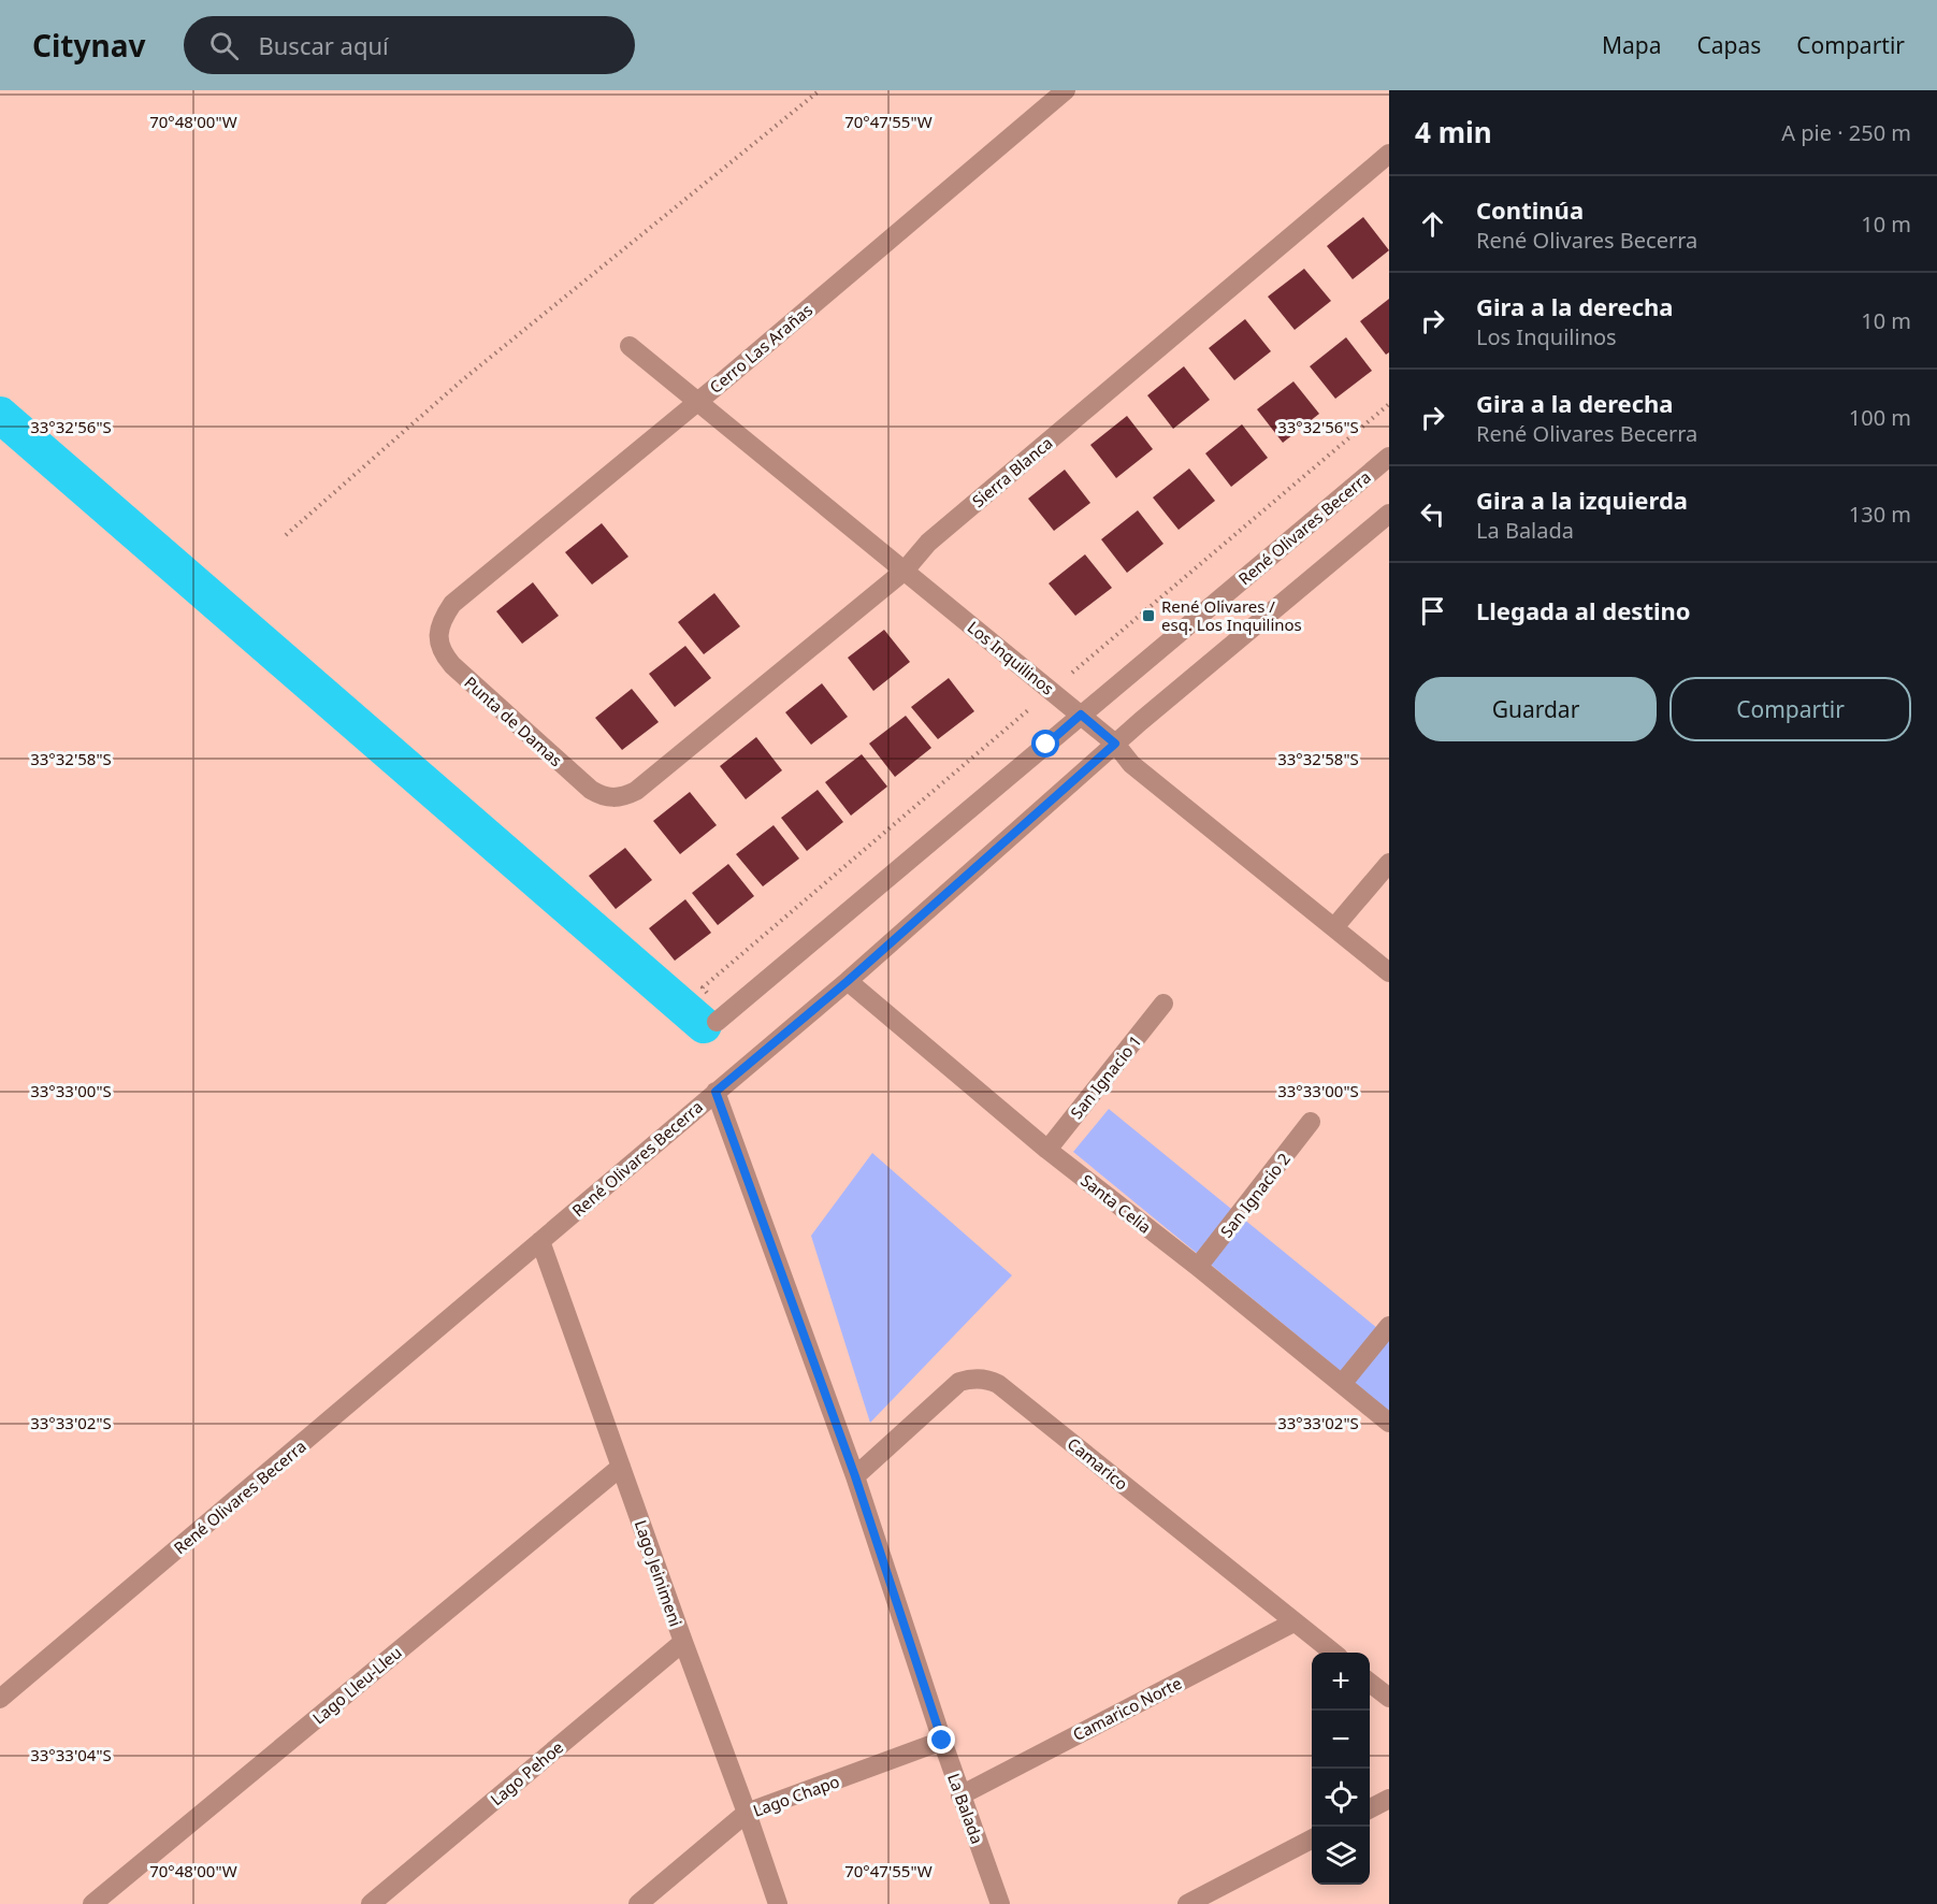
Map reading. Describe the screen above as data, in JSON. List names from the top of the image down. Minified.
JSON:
{"streets":{"street":["Cerro Las Arañas","Sierra Blanca","René Olivares Becerra","Los Inquilinos","Punta de Damas","San Ignacio 1","San Ignacio 2","Santa Celia","Camarico","Lago Jeinimeni","Lago Lleu-Lleu","Camarico Norte","Lago Pehoe","Lago Chapo","La Balada"]},"crossings":[["Cerro Las Arañas","Los Inquilinos"],["Cerro Las Arañas","Punta de Damas"],["Sierra Blanca","Los Inquilinos"],["Sierra Blanca","Punta de Damas"],["René Olivares Becerra","Los Inquilinos"],["René Olivares Becerra","Santa Celia"],["René Olivares Becerra","Lago Jeinimeni"],["René Olivares Becerra","La Balada"],["San Ignacio 1","Santa Celia"],["San Ignacio 2","Santa Celia"],["Camarico","Camarico Norte"],["Camarico","La Balada"],["Lago Jeinimeni","Lago Lleu-Lleu"],["Lago Jeinimeni","Lago Pehoe"],["Lago Jeinimeni","Lago Chapo"],["Camarico Norte","La Balada"],["Lago Chapo","La Balada"]],"places":{"transit":["René Olivares / esq. Los Inquilinos"]},"page":{"header":"Citynav","search":"Buscar aquí","nav":["Mapa","Capas","Compartir"],"heading":["4 min","A pie · 250 m"],"list":[["Continúa","René Olivares Becerra","10 m"],["Gira a la derecha","Los Inquilinos","10 m"],["Gira a la derecha","René Olivares Becerra","100 m"],["Gira a la izquierda","La Balada","130 m"],"Llegada al destino"],"buttons":["Guardar","Compartir"],"map_buttons":["+","−"]},"coordinates":["70°48'00\"W","70°47'55\"W","33°32'56\"S","33°32'58\"S","33°33'00\"S","33°33'02\"S","33°33'04\"S"]}
